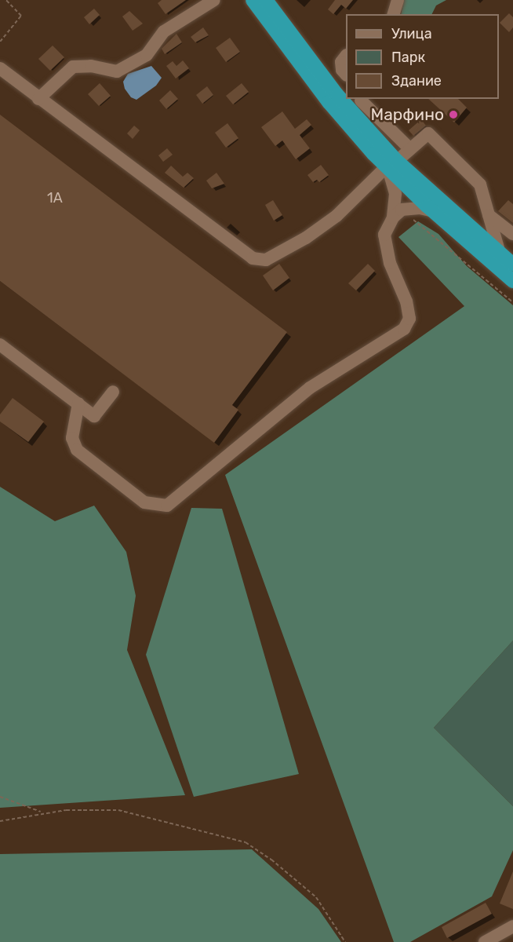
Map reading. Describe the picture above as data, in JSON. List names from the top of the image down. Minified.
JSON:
{"places":["Марфино"],"house_numbers":["1А"],"legend":["Улица","Парк","Здание"]}
